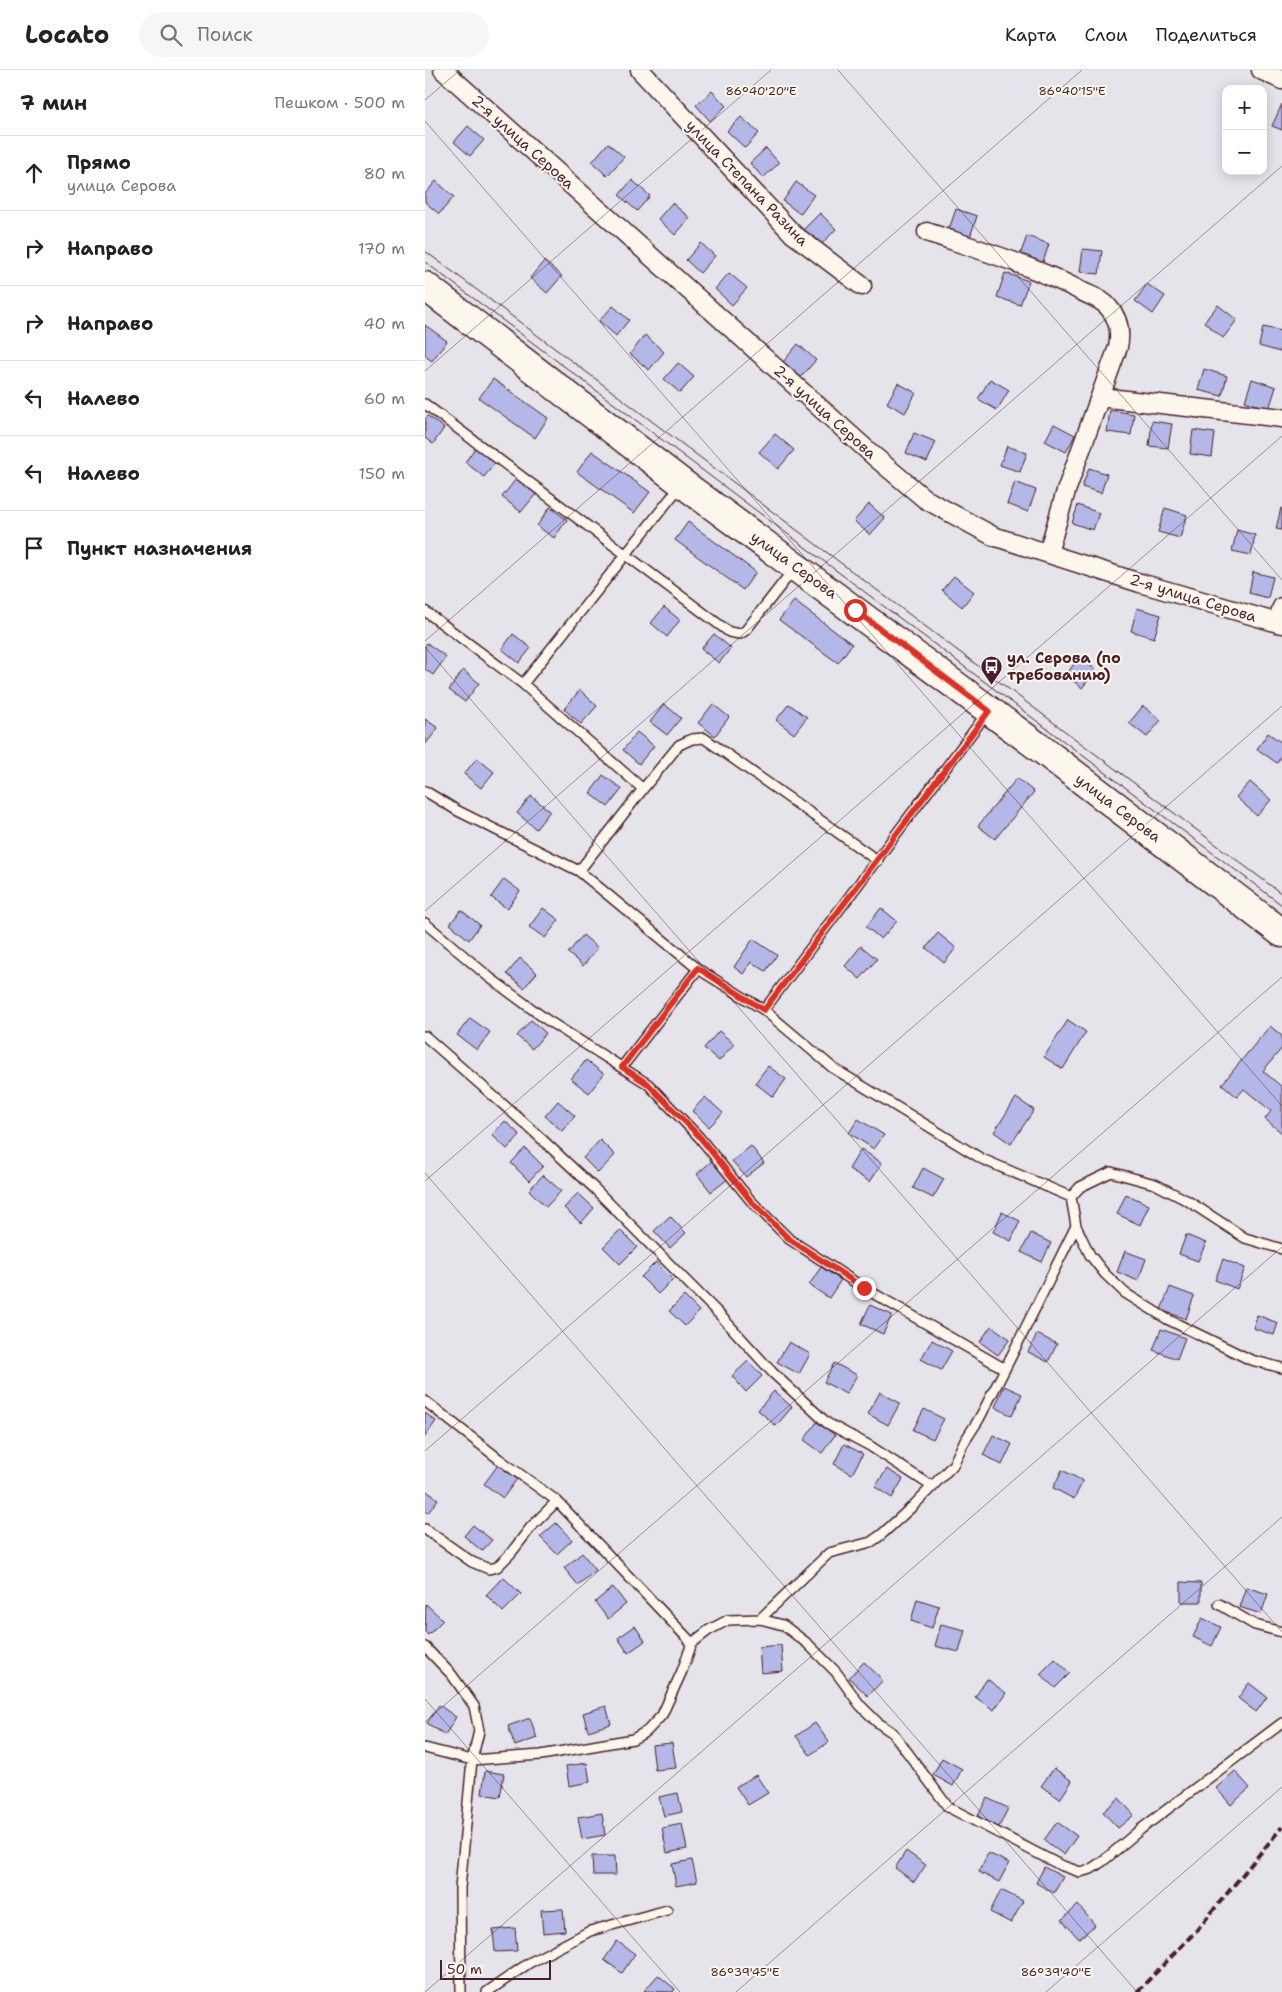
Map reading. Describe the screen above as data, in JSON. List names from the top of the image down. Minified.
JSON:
{"streets":{"main road":["улица Серова"],"street":["2-я улица Серова","улица Степана Разина"]},"places":{"bus stop":["ул. Серова (по требованию)"]},"scale_bar":"50 m","page":{"header":"Locato","search":"Поиск","nav":["Карта","Слои","Поделиться"],"heading":["7 мин","Пешком · 500 m"],"map_buttons":["+","−"],"list":[["Прямо","улица Серова","80 m"],["Направо","170 m"],["Направо","40 m"],["Налево","60 m"],["Налево","150 m"],"Пункт назначения"],"scale":"50 m"},"coordinates":["86°40'20\"E","86°40'15\"E","86°39'45\"E","86°39'40\"E"]}
